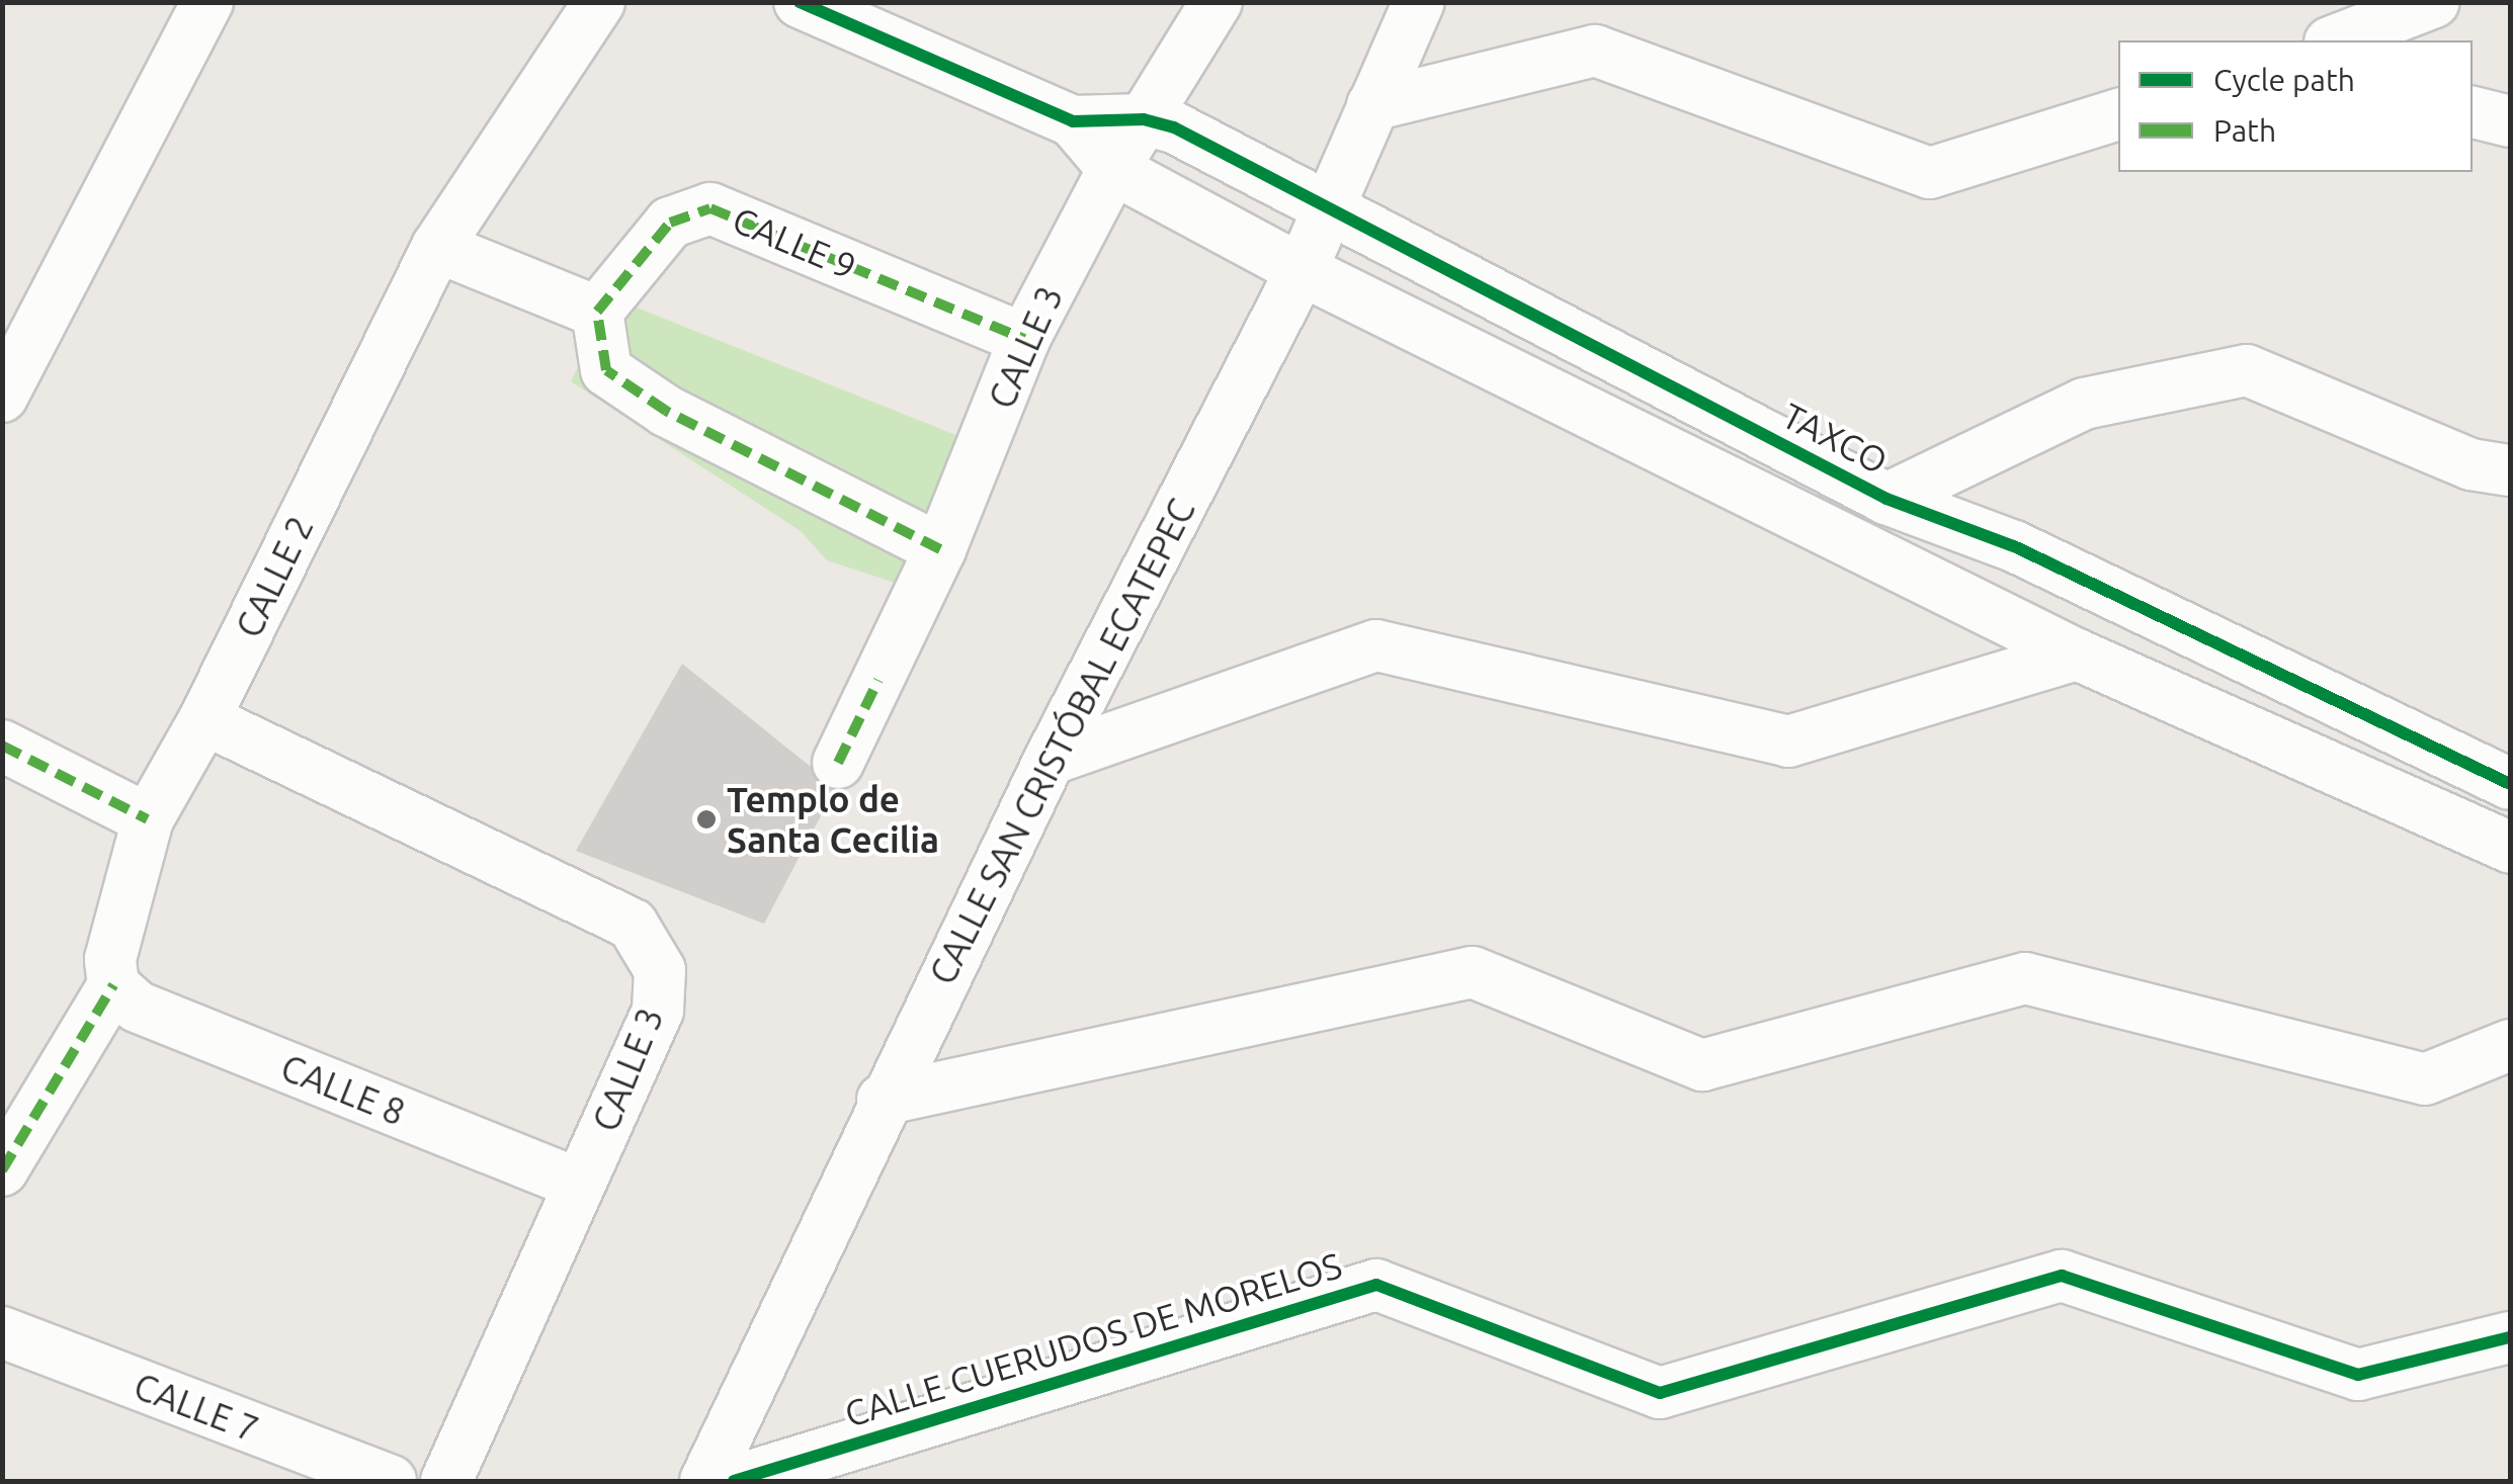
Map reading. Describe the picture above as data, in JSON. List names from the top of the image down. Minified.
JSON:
{"streets":{"street":["CALLE 9","CALLE 3","TAXCO","CALLE 2","CALLE SAN CRISTÓBAL ECATEPEC","CALLE 8","CALLE CUERUDOS DE MORELOS","CALLE 7"]},"crossings":[["CALLE 9","CALLE 3"],["CALLE 3","TAXCO"],["CALLE 3","CALLE 2"],["CALLE 3","CALLE 8"],["TAXCO","CALLE SAN CRISTÓBAL ECATEPEC"],["CALLE 2","CALLE 8"]],"places":["Templo de Santa Cecilia"],"legend":["Cycle path","Path"]}
